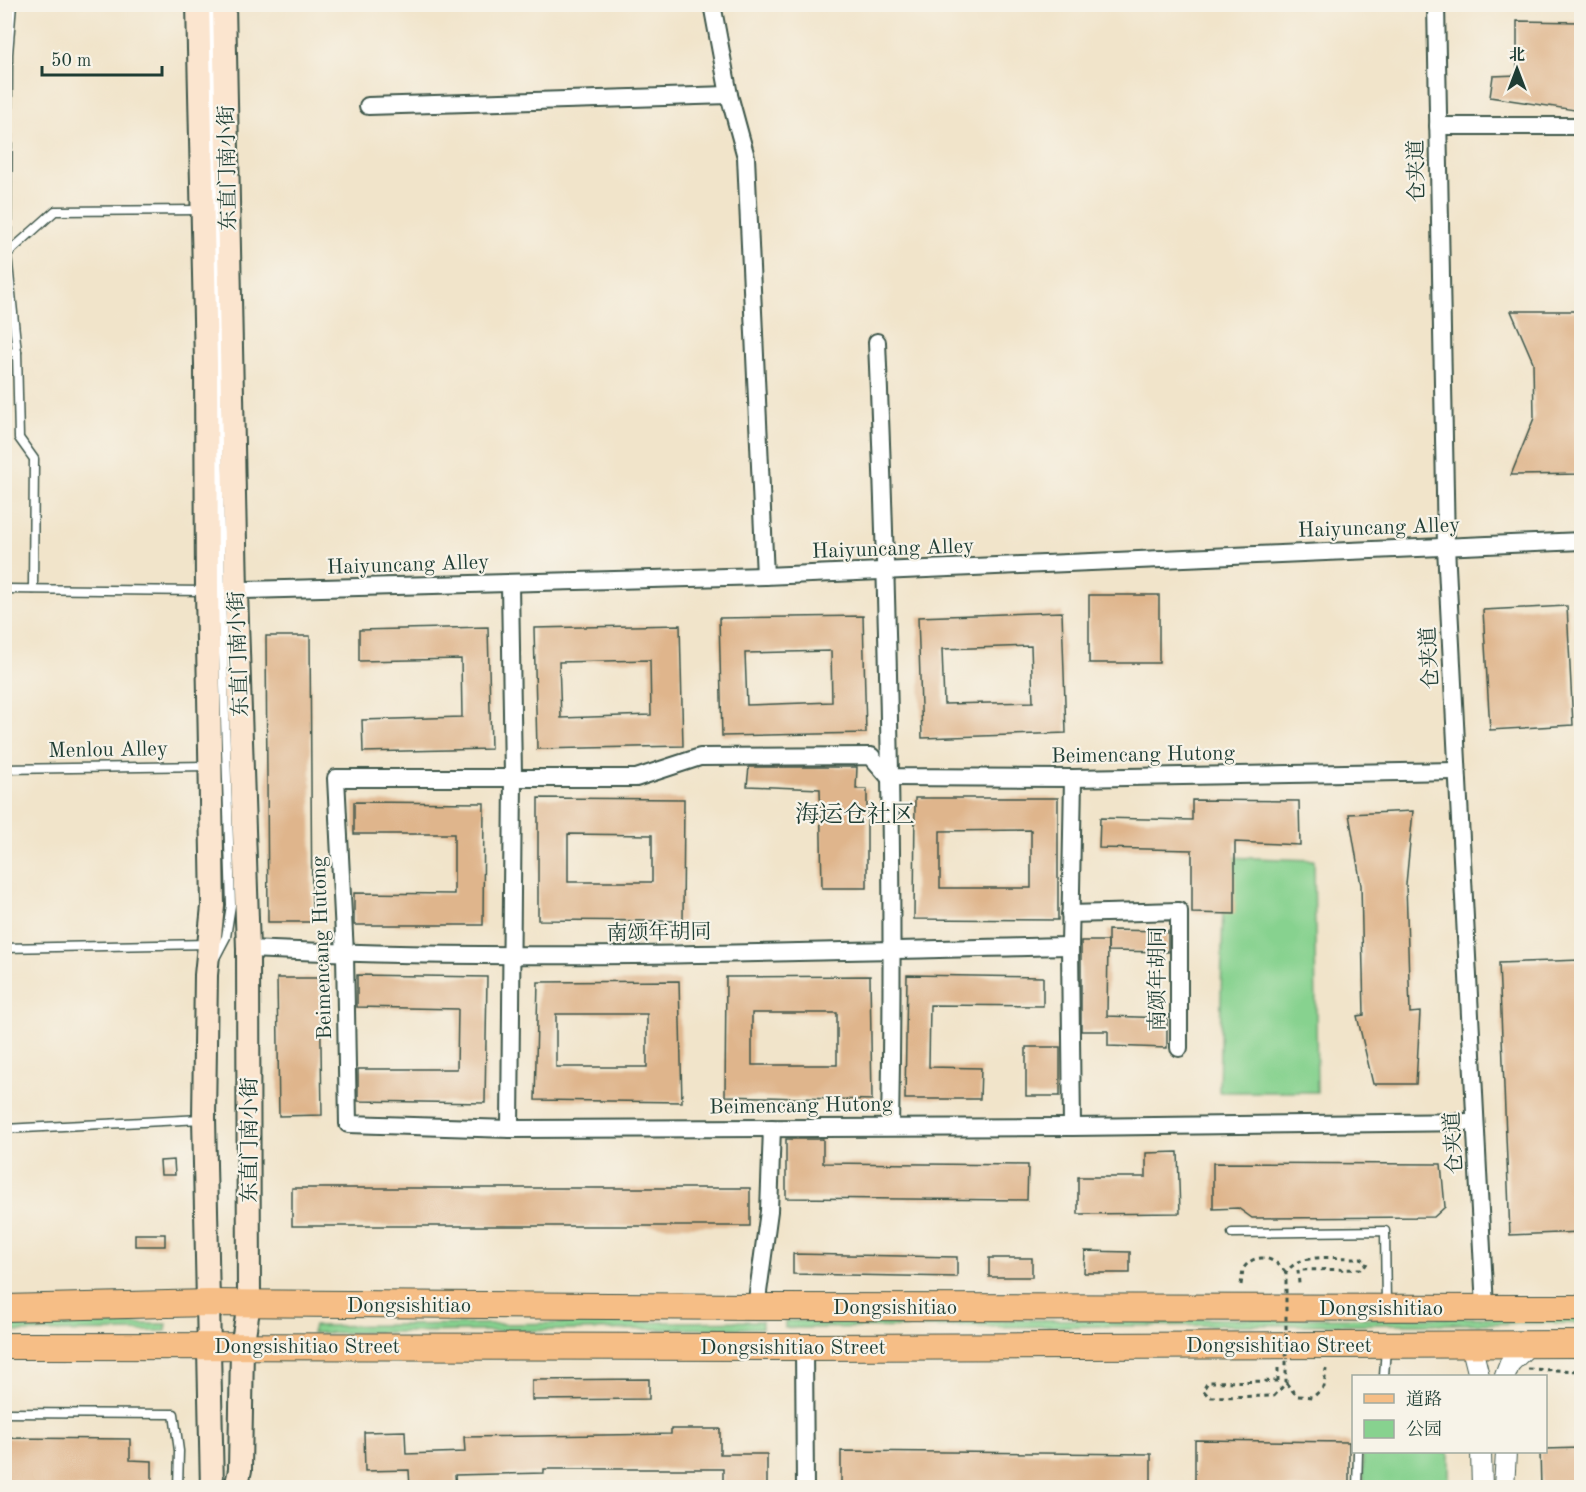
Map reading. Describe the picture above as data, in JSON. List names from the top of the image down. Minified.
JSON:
{"streets":{"main road":["东直门南小街","Dongsishitiao","Dongsishitiao Street"],"street":["仓夹道","Haiyuncang Alley","Beimencang Hutong","南颂年胡同"],"lane":["Menlou Alley"]},"crossings":[["东直门南小街","Haiyuncang Alley"],["东直门南小街","Menlou Alley"],["东直门南小街","南颂年胡同"],["东直门南小街","Dongsishitiao"],["东直门南小街","Dongsishitiao Street"],["仓夹道","Haiyuncang Alley"],["仓夹道","Beimencang Hutong"],["仓夹道","Dongsishitiao"],["Beimencang Hutong","南颂年胡同"],["Dongsishitiao","Dongsishitiao Street"]],"districts":["海运仓社区"],"legend":["道路","公园"],"scale_bar":"50 m","north":"top"}
